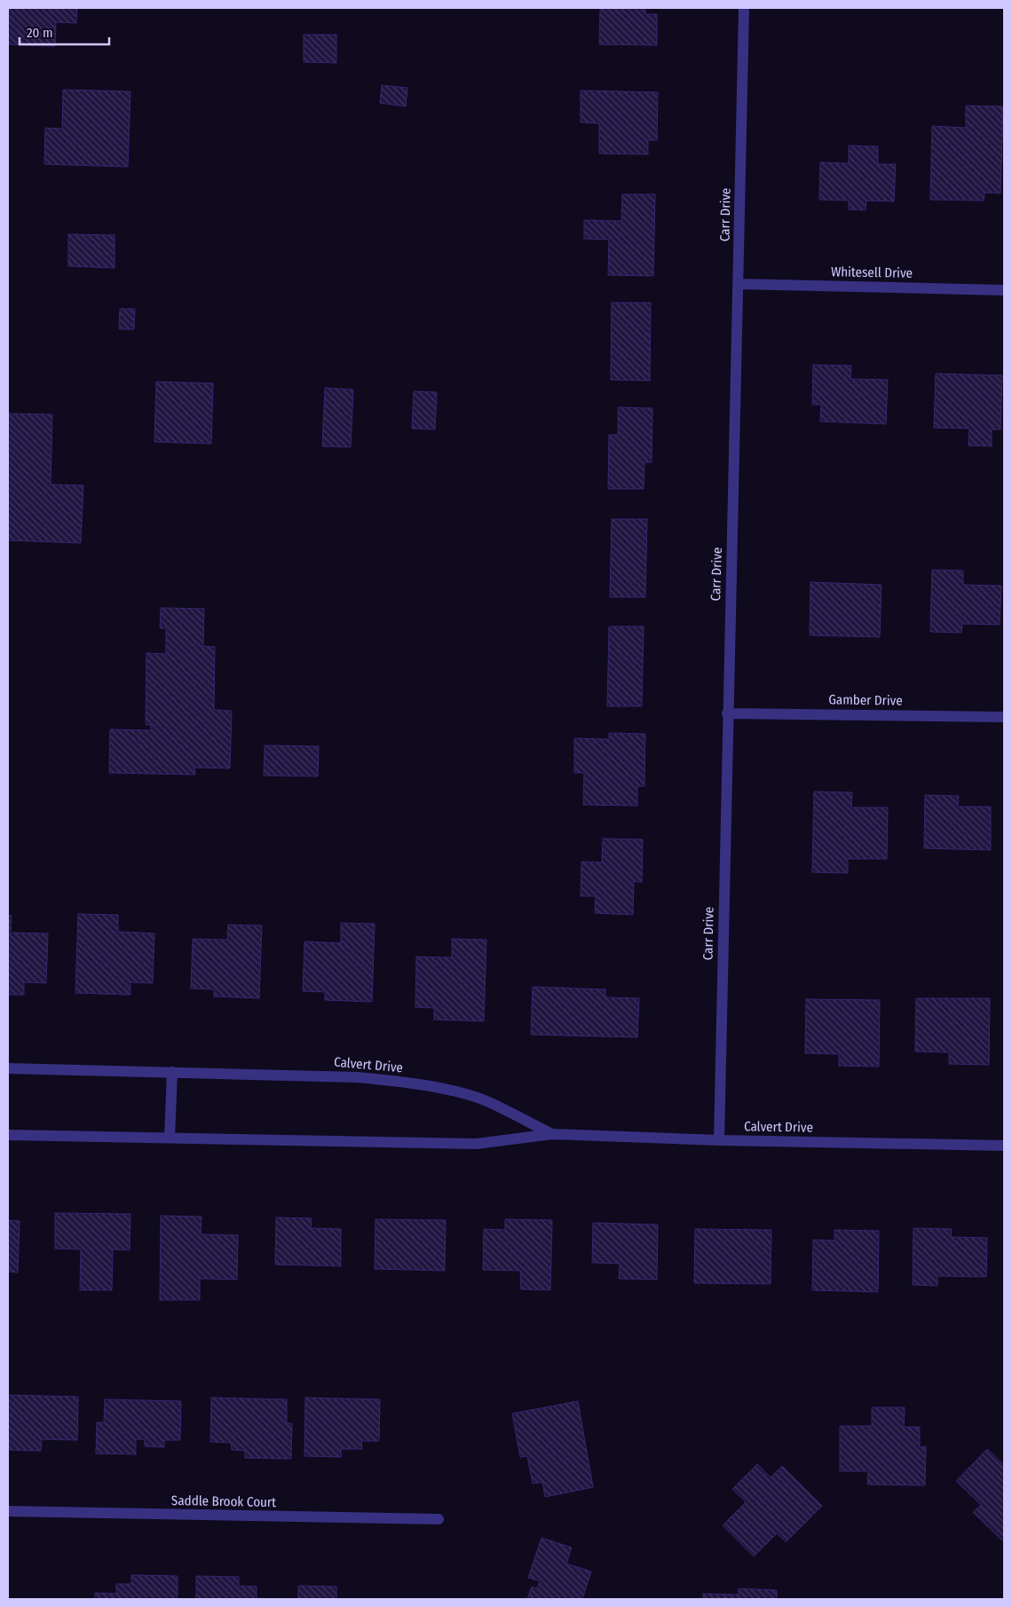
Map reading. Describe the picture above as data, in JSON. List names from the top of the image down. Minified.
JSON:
{"streets":{"street":["Carr Drive","Whitesell Drive","Gamber Drive","Calvert Drive","Saddle Brook Court"]},"crossings":[["Carr Drive","Whitesell Drive"],["Carr Drive","Gamber Drive"],["Carr Drive","Calvert Drive"]],"scale_bar":"20 m"}
